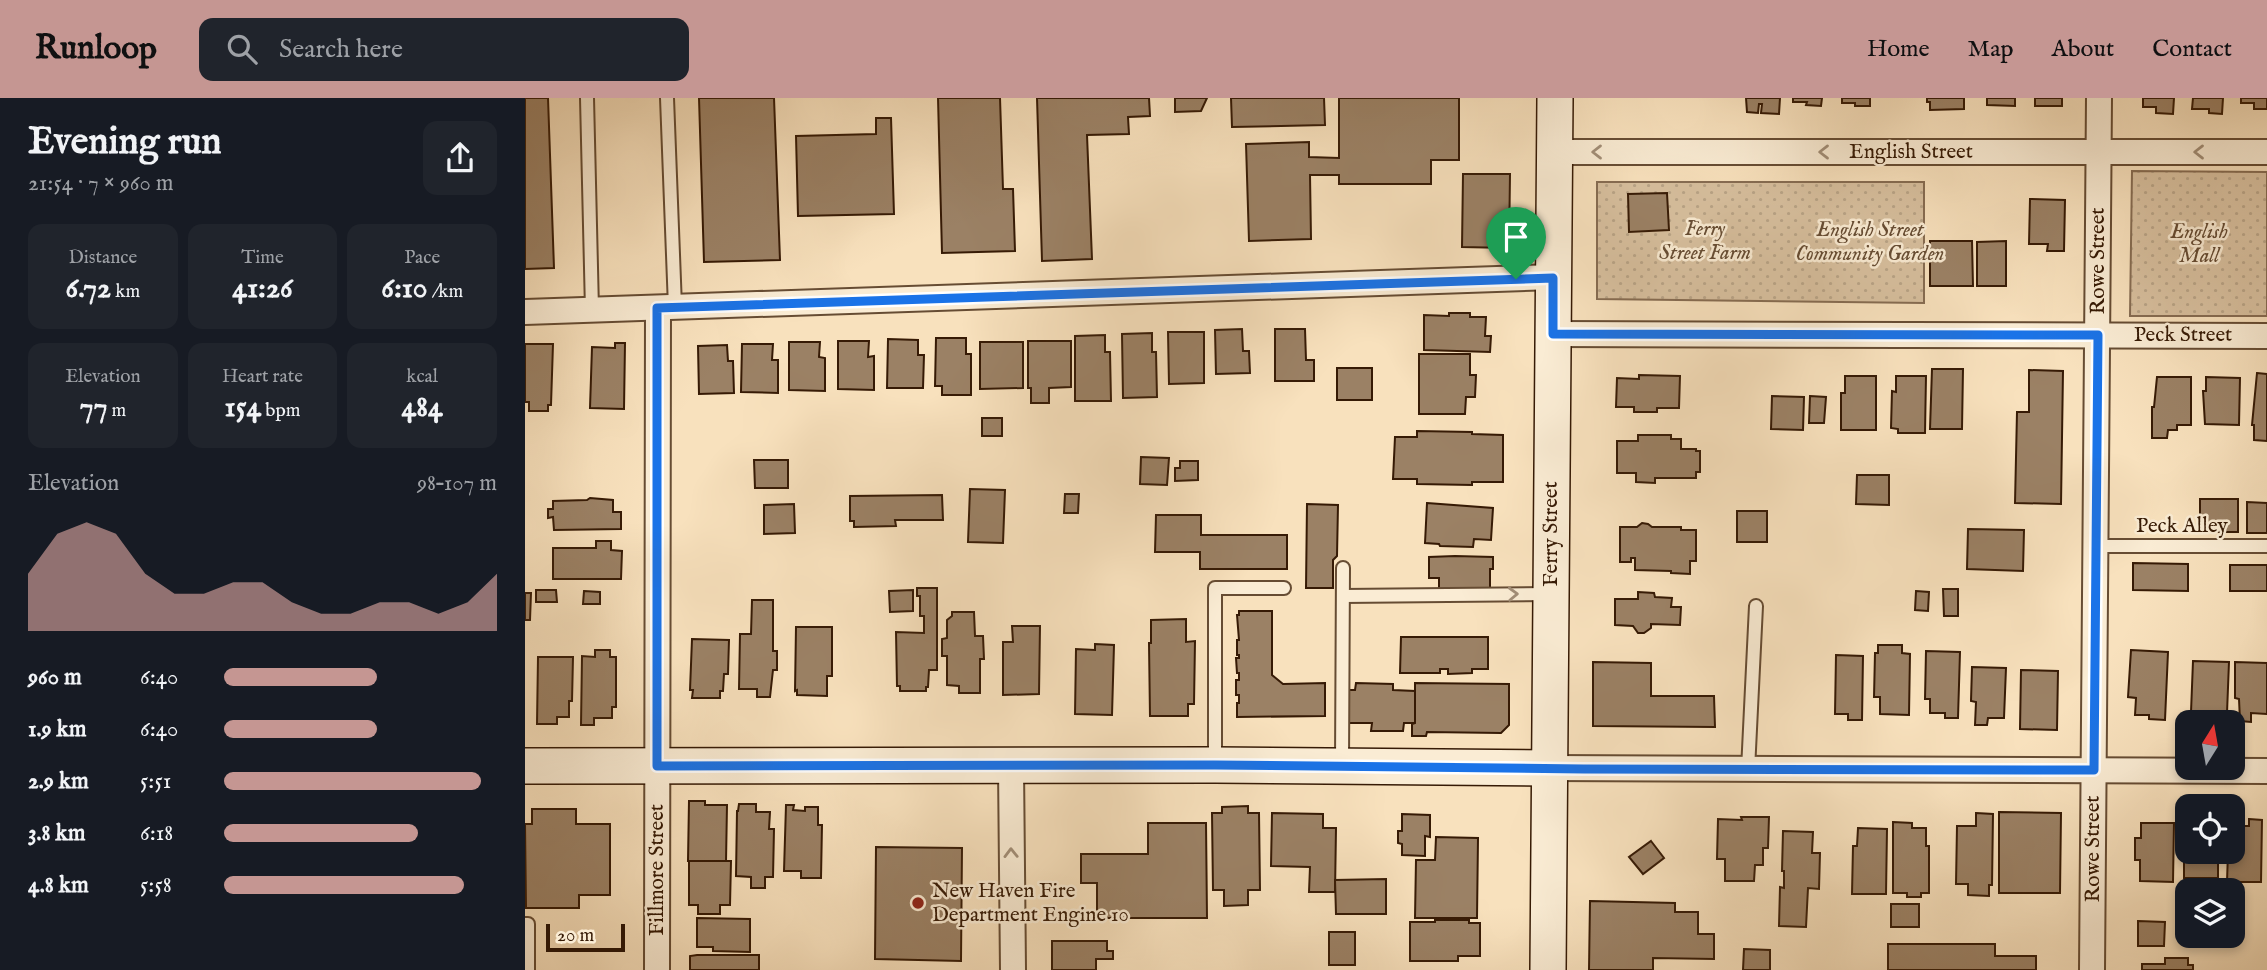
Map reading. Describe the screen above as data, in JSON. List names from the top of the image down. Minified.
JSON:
{"streets":{"street":["English Street","Rowe Street","Peck Street","Ferry Street","Fillmore Street"],"lane":["Peck Alley"]},"crossings":[["English Street","Rowe Street"],["English Street","Ferry Street"],["Rowe Street","Peck Street"],["Rowe Street","Peck Alley"],["Peck Street","Ferry Street"]],"one_way":["English Street"],"parks":["Ferry Street Farm","English Street Community Garden","English Mall"],"places":["New Haven Fire Department Engine 10"],"scale_bar":"20 m","north":"top","page":{"header":"Runloop","search":"Search here","nav":["Home","Map","About","Contact"],"heading":["Evening run","21:54 · 7 × 960 m"],"stats":[["Distance","6.72 km"],["Time","41:26"],["Pace","6:10 /km"],["Elevation","77 m"],["Heart rate","154 bpm"],["kcal","484"]],"chart":["Elevation","98–107 m"],"list":[{"name":"960 m","note":"6:40"},{"name":"1.9 km","note":"6:40"},{"name":"2.9 km","note":"5:51"},{"name":"3.8 km","note":"6:18"},{"name":"4.8 km","note":"5:58"}],"scale":"20 m"}}
